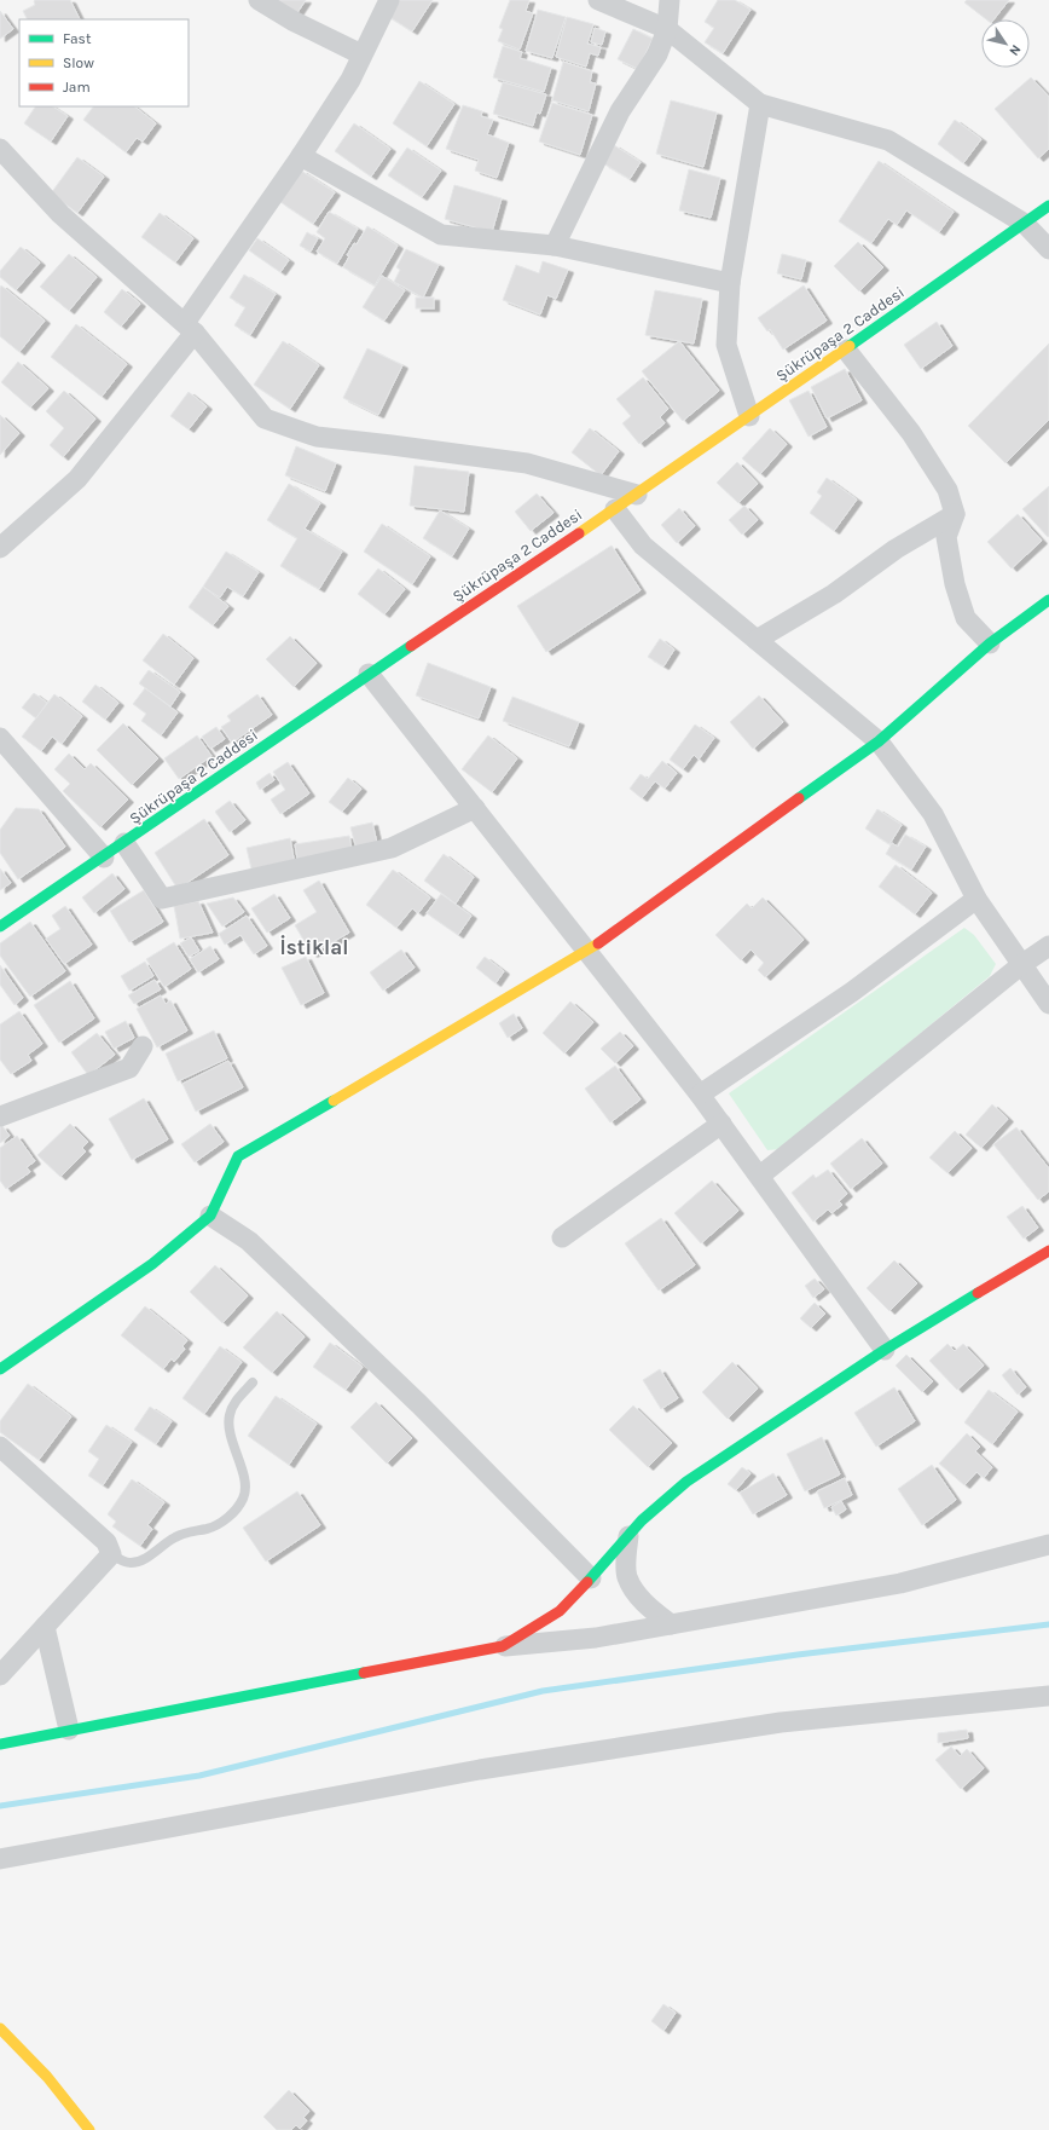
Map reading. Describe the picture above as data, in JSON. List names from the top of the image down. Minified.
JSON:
{"streets":{"street":["Şükrüpaşa 2 Caddesi"]},"districts":["İstiklal"],"legend":["Fast","Slow","Jam"],"north":"bottom right"}
